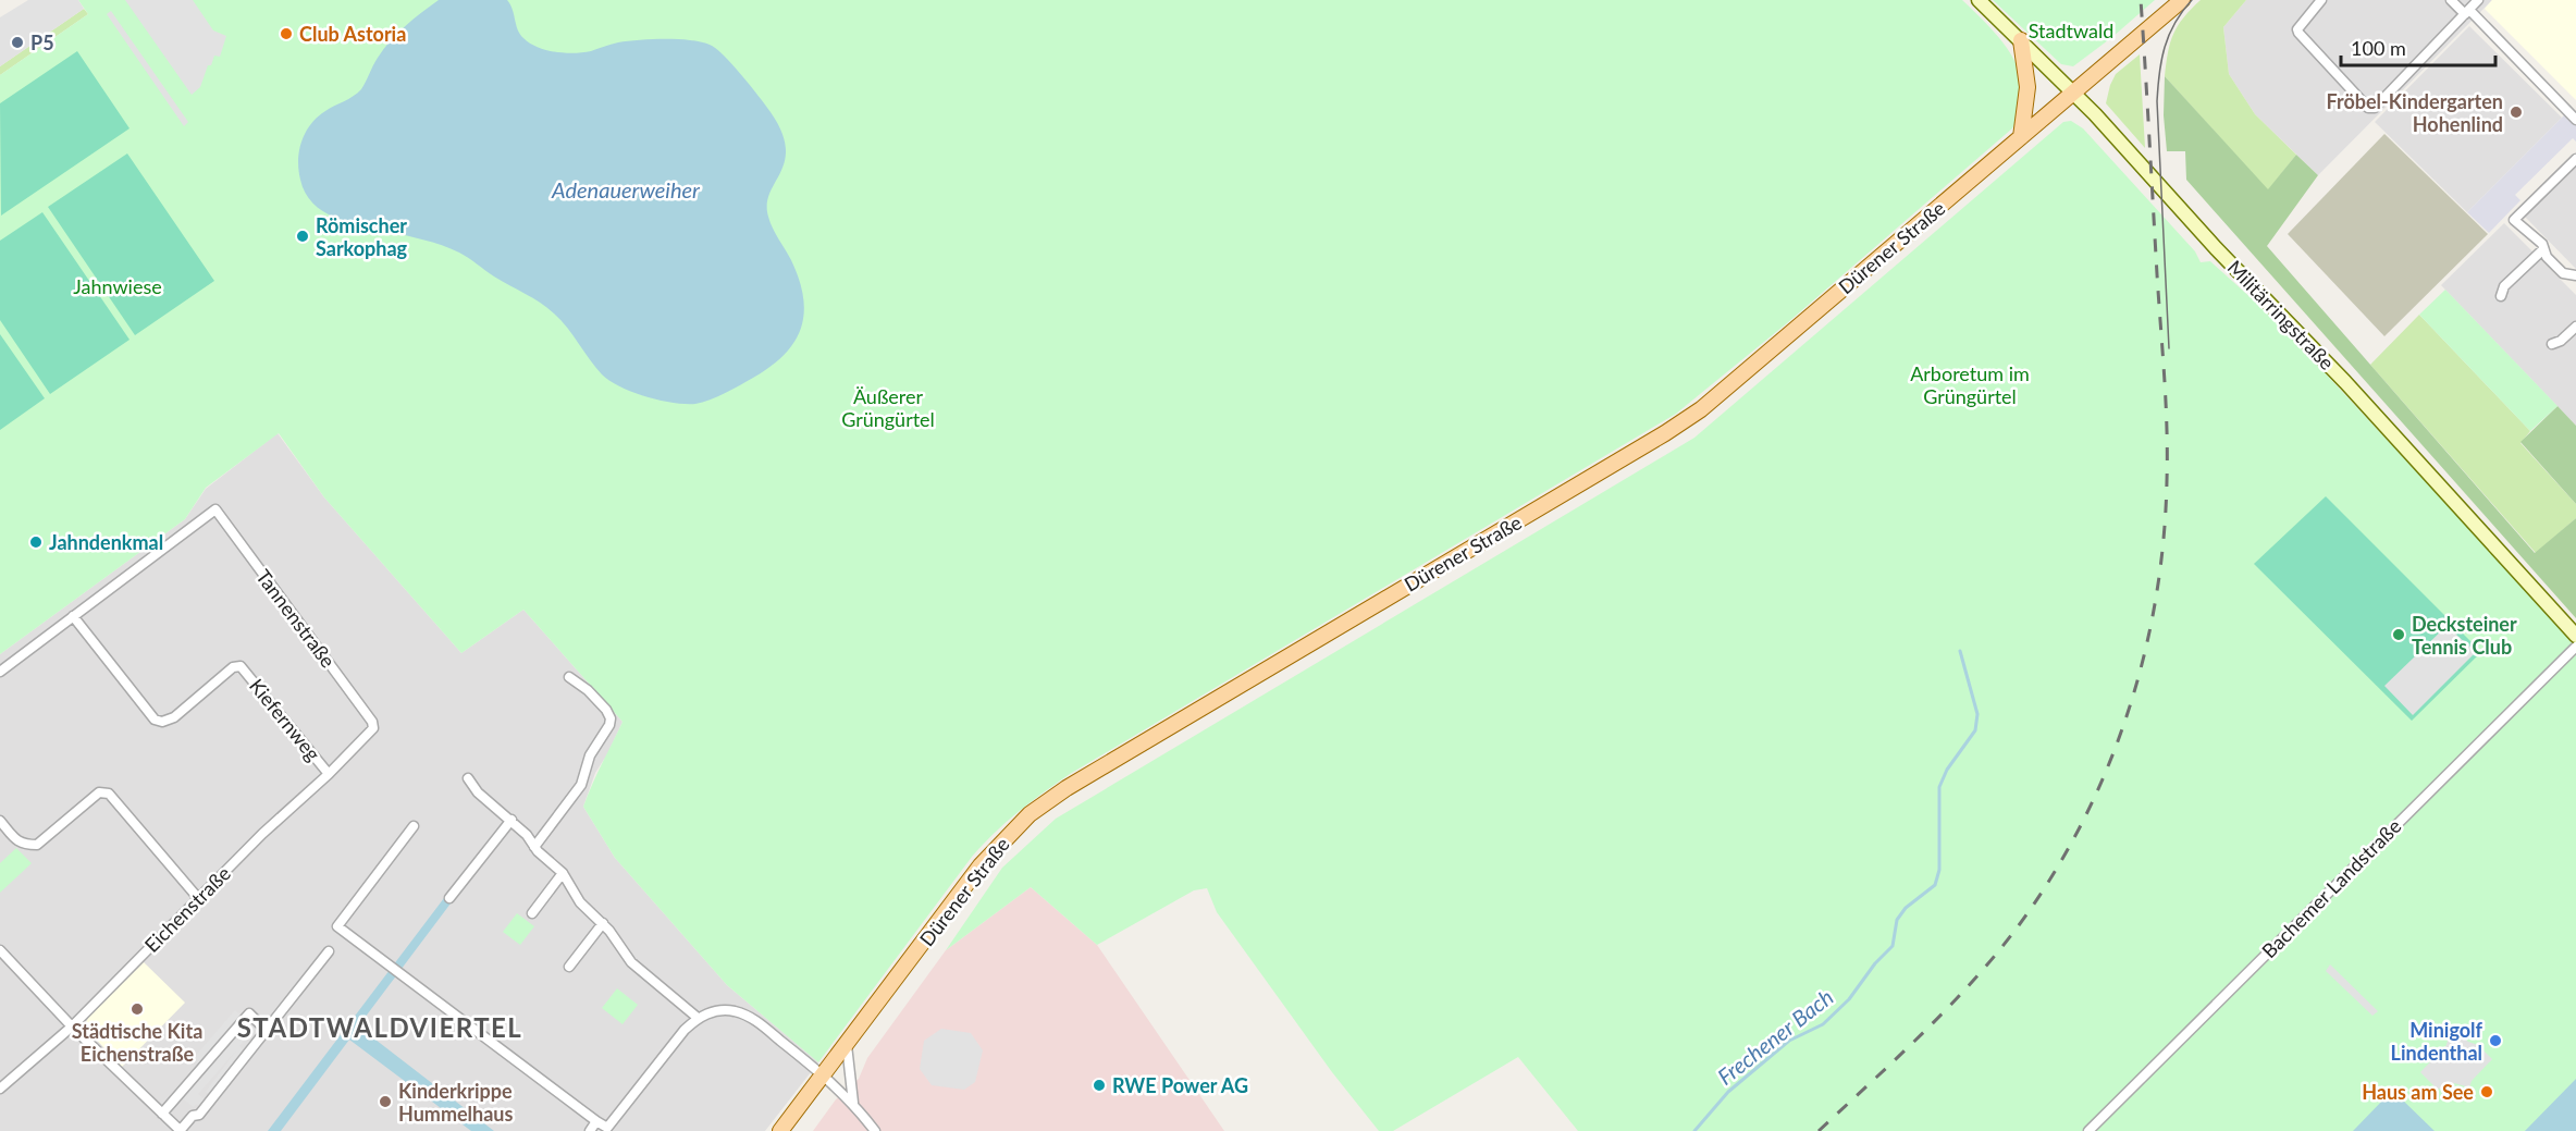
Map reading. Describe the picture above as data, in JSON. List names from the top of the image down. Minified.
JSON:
{"streets":{"main road":["Dürener Straße","Militärringstraße"],"street":["Tannenstraße","Kiefernweg","Bachemer Landstraße","Eichenstraße"]},"crossings":[["Dürener Straße","Militärringstraße"],["Tannenstraße","Kiefernweg"],["Tannenstraße","Eichenstraße"],["Kiefernweg","Eichenstraße"]],"districts":["STADTWALDVIERTEL"],"water":["Adenauerweiher","Frechener Bach"],"parks":["Stadtwald","Jahnwiese","Arboretum im Grüngürtel","Äußerer Grüngürtel"],"places":["Club Astoria","P5","Fröbel-Kindergarten Hohenlind","Römischer Sarkophag","Jahndenkmal","Decksteiner Tennis Club","Städtische Kita Eichenstraße","Minigolf Lindenthal","RWE Power AG","Haus am See","Kinderkrippe Hummelhaus"],"scale_bar":"100 m"}
